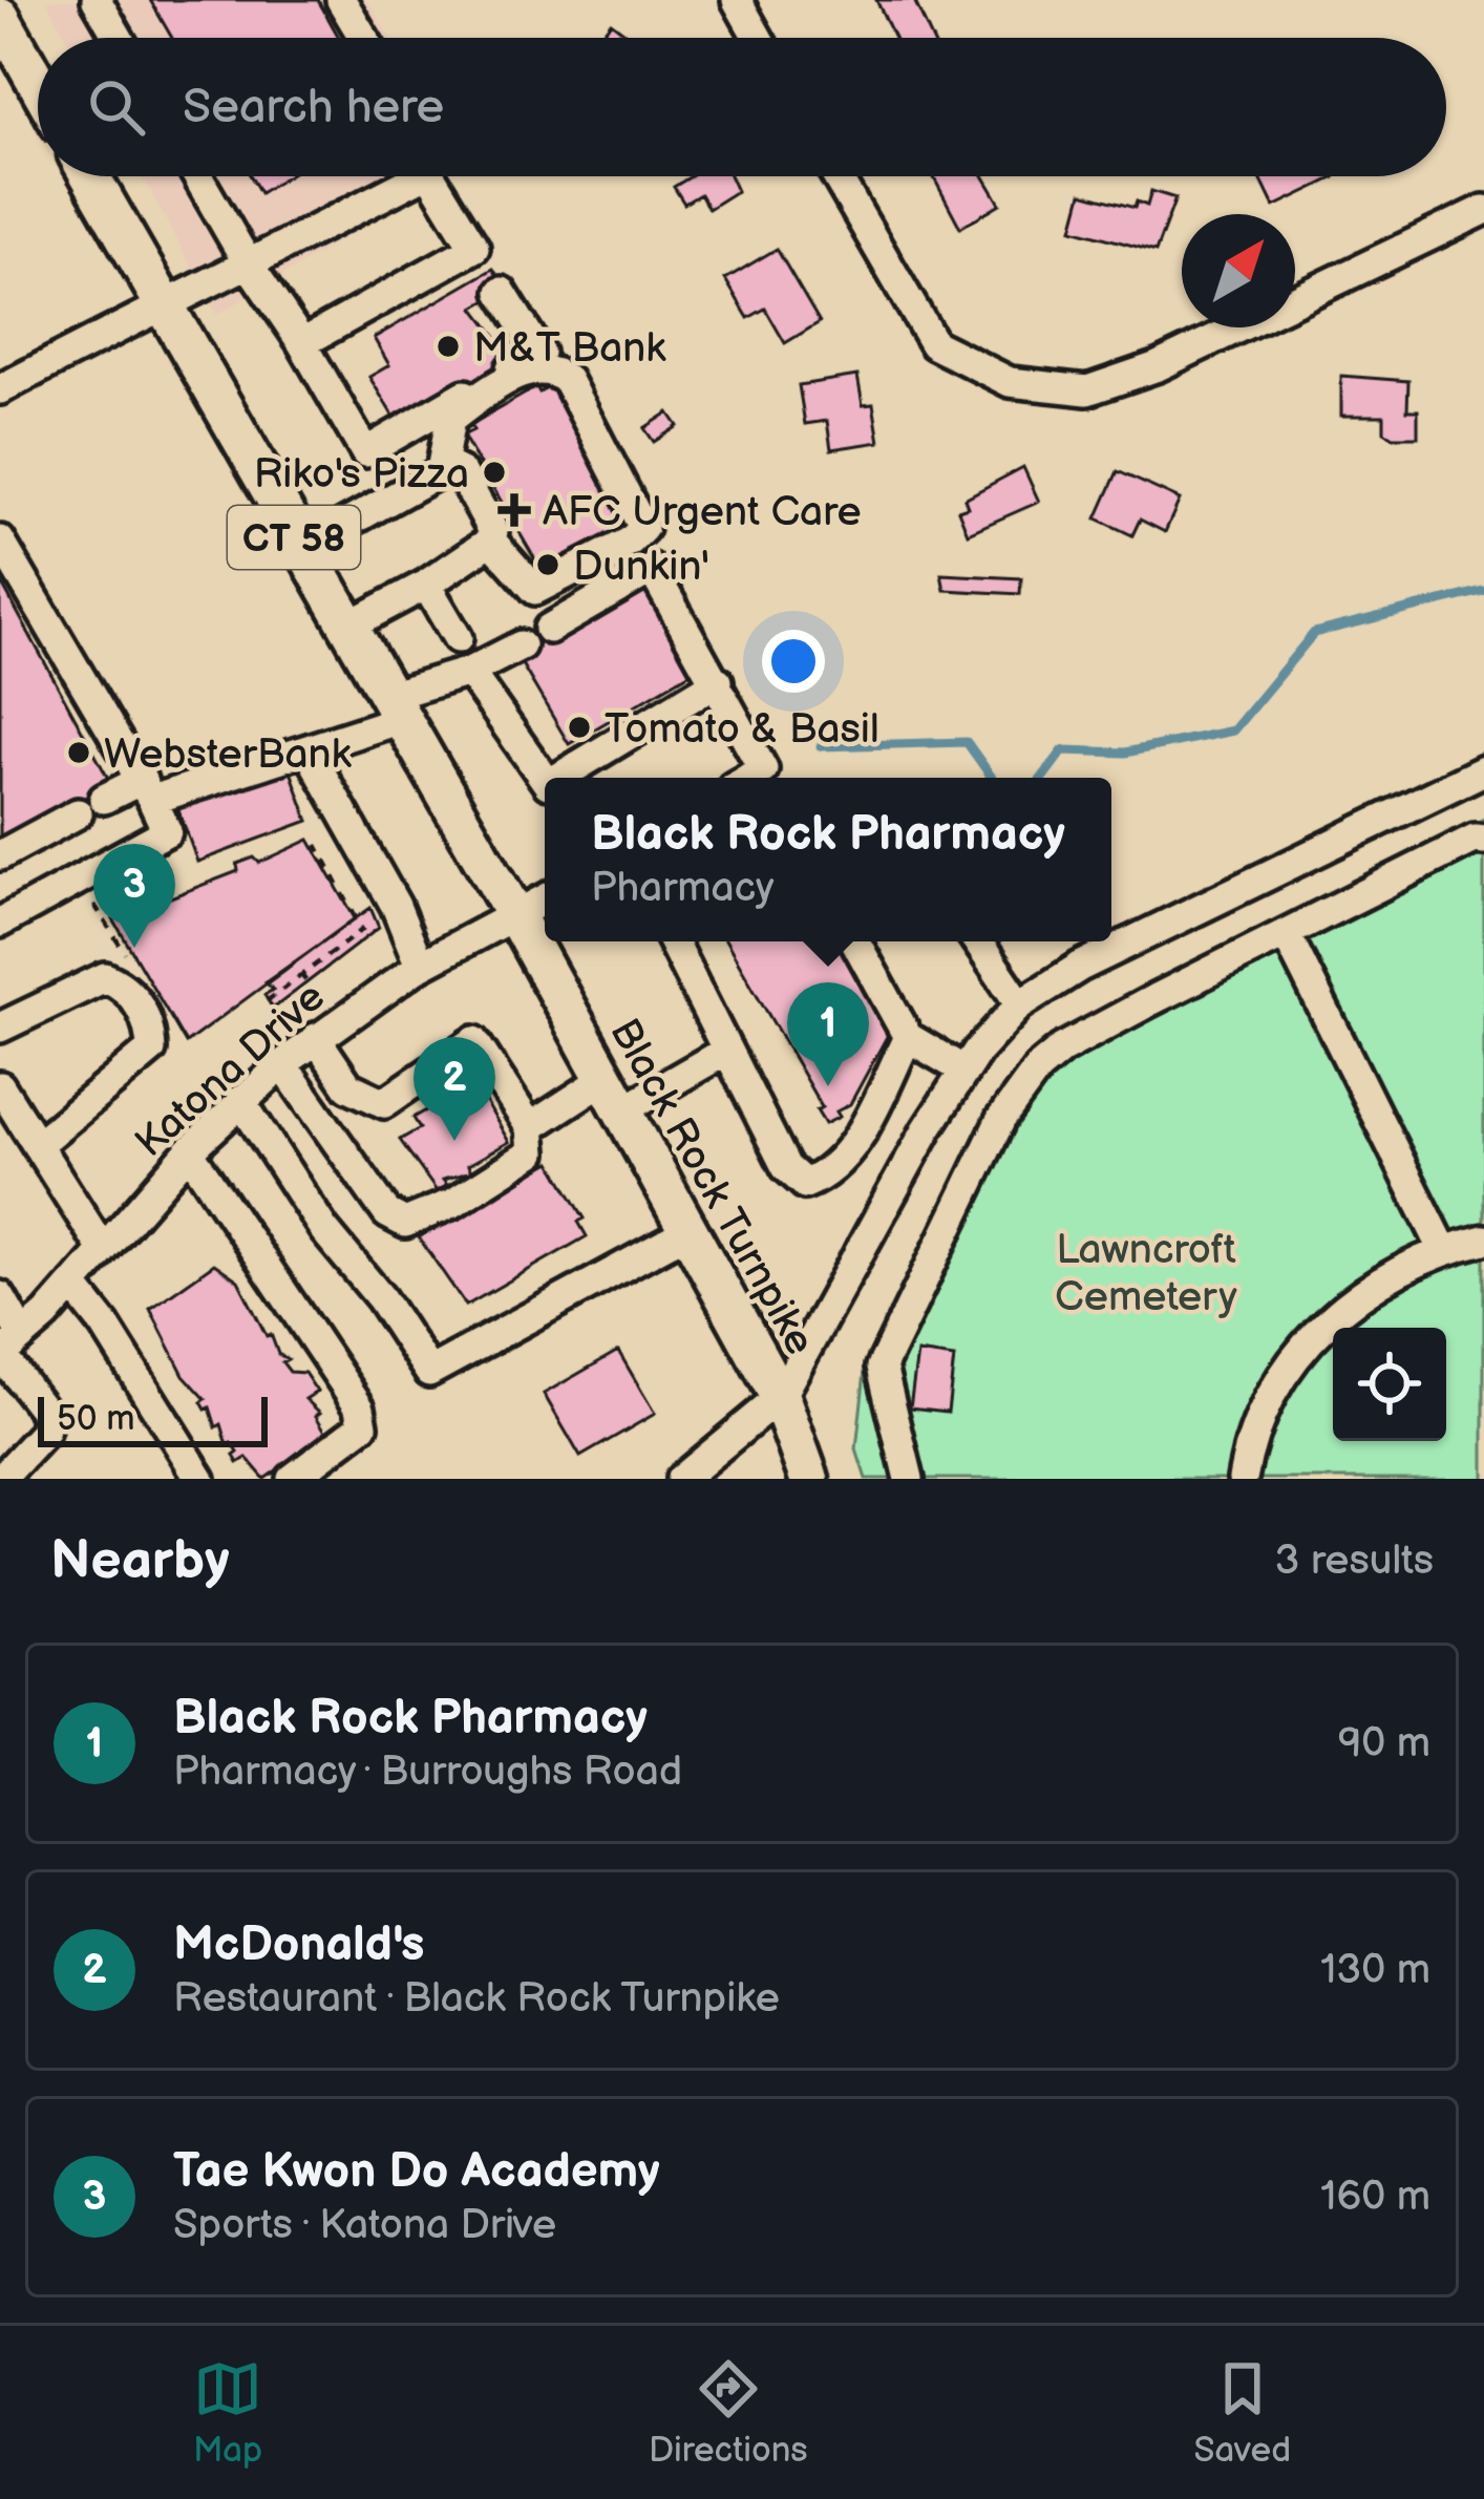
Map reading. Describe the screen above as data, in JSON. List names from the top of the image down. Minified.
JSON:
{"streets":{"main road":["CT 58","Black Rock Turnpike"],"street":["Katona Drive"]},"crossings":[["Katona Drive","Black Rock Turnpike"]],"parks":["Lawncroft Cemetery"],"places":{"other":["M&T Bank","Riko's Pizza","Dunkin'","Tomato & Basil","WebsterBank"],"health":["AFC Urgent Care"]},"scale_bar":"50 m","north":"top right","page":{"search":"Search here","popup":["Black Rock Pharmacy","Pharmacy"],"pins":["3","1","2"],"scale":"50 m","heading":["Nearby","3 results"],"list":[{"mark":"1","name":"Black Rock Pharmacy","note":"Pharmacy · Burroughs Road","value":"90 m"},{"mark":"2","name":"McDonald's","note":"Restaurant · Black Rock Turnpike","value":"130 m"},{"mark":"3","name":"Tae Kwon Do Academy","note":"Sports · Katona Drive","value":"160 m"}],"nav":["Map","Directions","Saved"]}}
